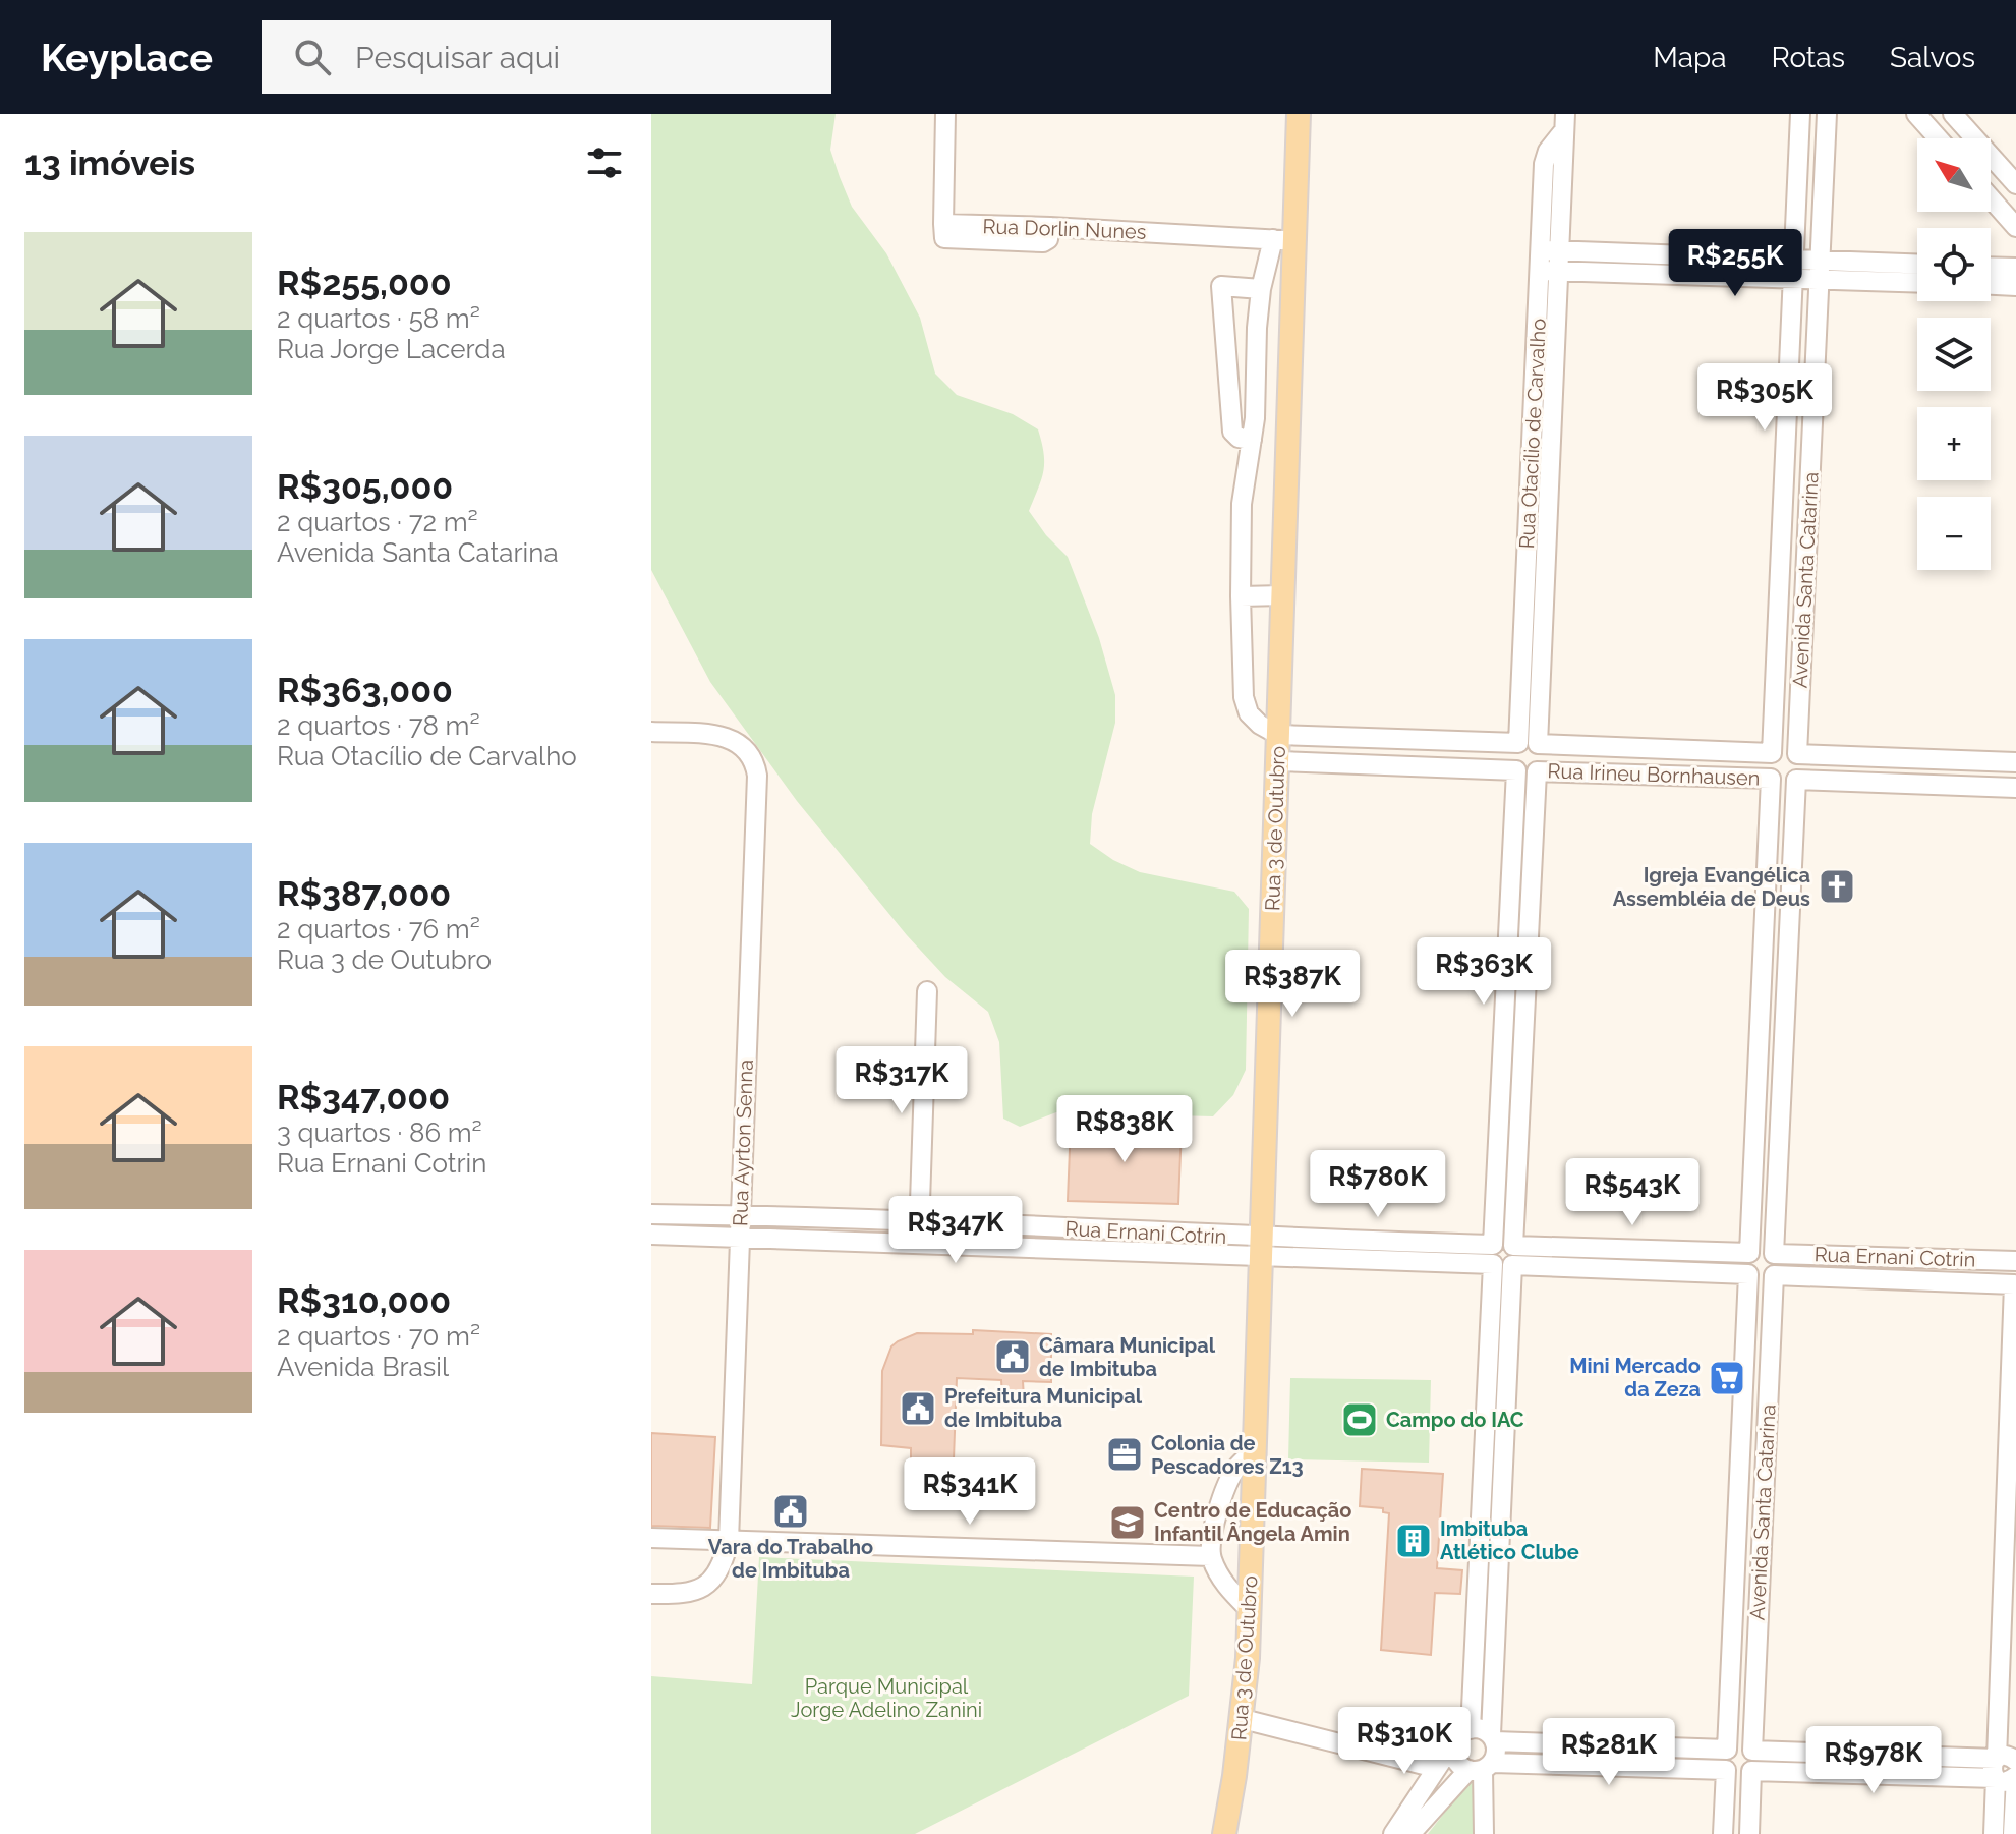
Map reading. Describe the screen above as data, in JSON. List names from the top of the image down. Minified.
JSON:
{"streets":{"main road":["Rua 3 de Outubro"],"street":["Rua Dorlin Nunes","Rua Otacílio de Carvalho","Avenida Santa Catarina","Rua Irineu Bornhausen","Rua Ayrton Senna","Rua Ernani Cotrin"]},"crossings":[["Rua Dorlin Nunes","Rua 3 de Outubro"],["Rua Otacílio de Carvalho","Rua Irineu Bornhausen"],["Avenida Santa Catarina","Rua Irineu Bornhausen"],["Avenida Santa Catarina","Rua Ernani Cotrin"],["Rua 3 de Outubro","Rua Ernani Cotrin"],["Rua Ayrton Senna","Rua Ernani Cotrin"]],"parks":["Parque Municipal Jorge Adelino Zanini"],"places":{"church":["Igreja Evangélica Assembléia de Deus"],"public building":["Câmara Municipal de Imbituba","Prefeitura Municipal de Imbituba","Vara do Trabalho de Imbituba"],"supermarket":["Mini Mercado da Zeza"],"sports":["Campo do IAC"],"office":["Colonia de Pescadores Z13"],"school or university":["Centro de Educação Infantil Ângela Amin"],"building":["Imbituba Atlético Clube"]},"north":"top left","page":{"header":"Keyplace","search":"Pesquisar aqui","nav":["Mapa","Rotas","Salvos"],"heading":"13 imóveis","map_buttons":["+","−"],"list":[{"name":"R$255,000","note":"2 quartos · 58 m² · Rua Jorge Lacerda"},{"name":"R$305,000","note":"2 quartos · 72 m² · Avenida Santa Catarina"},{"name":"R$363,000","note":"2 quartos · 78 m² · Rua Otacílio de Carvalho"},{"name":"R$387,000","note":"2 quartos · 76 m² · Rua 3 de Outubro"},{"name":"R$347,000","note":"3 quartos · 86 m² · Rua Ernani Cotrin"},{"name":"R$310,000","note":"2 quartos · 70 m² · Avenida Brasil"}],"price":["R$255K","R$305K","R$363K","R$387K","R$317K","R$838K","R$780K","R$543K","R$347K","R$341K","R$310K","R$281K","R$978K"]}}
